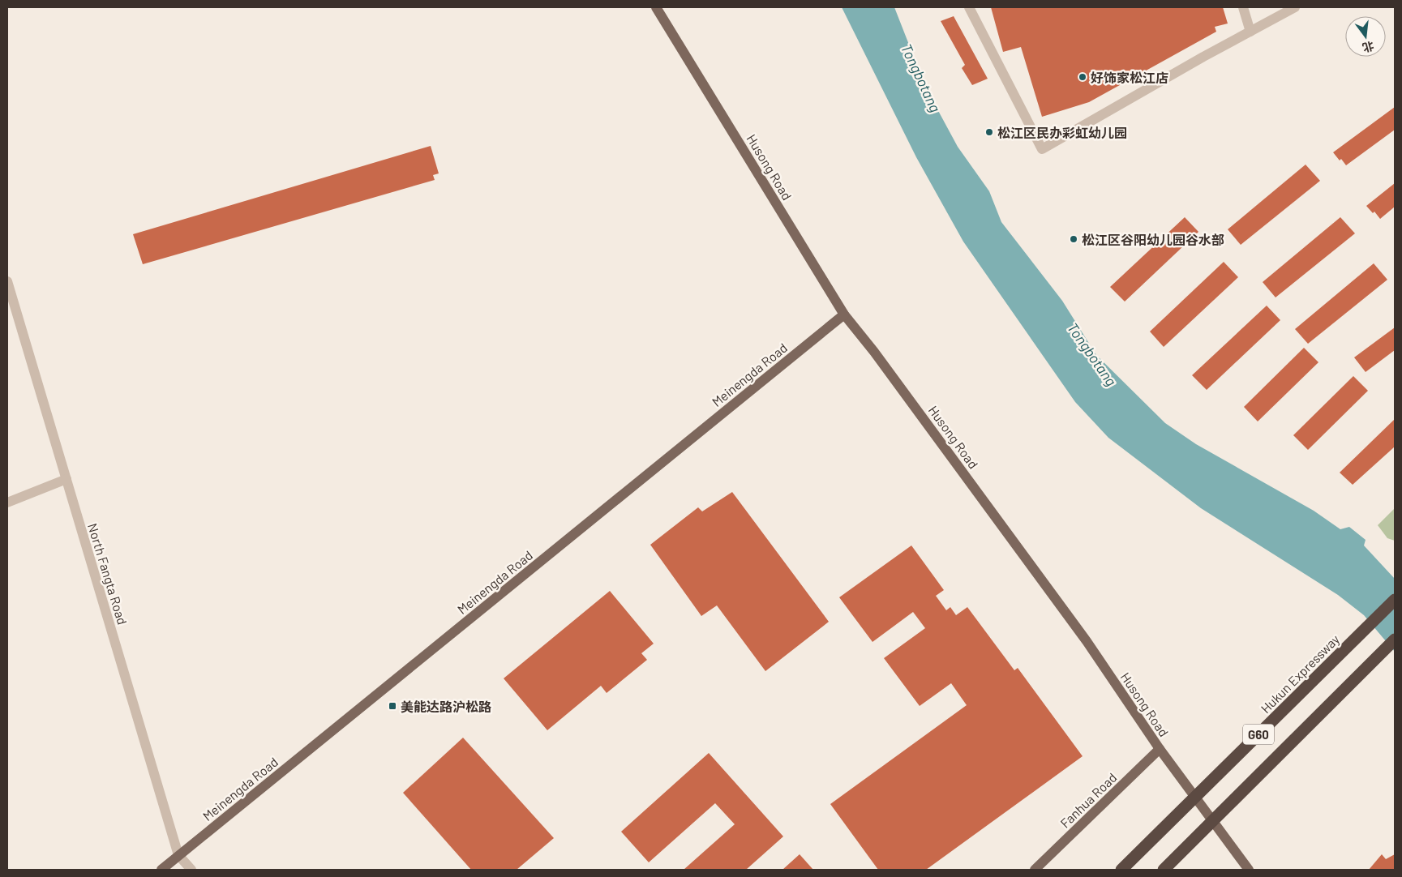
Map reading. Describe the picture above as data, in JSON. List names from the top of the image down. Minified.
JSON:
{"streets":{"highway":["Hukun Expressway","G60"],"main road":["Husong Road","Meinengda Road","Fanhua Road"],"street":["North Fangta Road"]},"crossings":[["Husong Road","Meinengda Road"],["Husong Road","Fanhua Road"],["Meinengda Road","North Fangta Road"]],"water":["Tongbotang"],"places":{"other":["好饰家松江店","松江区民办彩虹幼儿园","松江区谷阳幼儿园谷水部"],"transit":["美能达路沪松路"]},"north":"bottom"}
